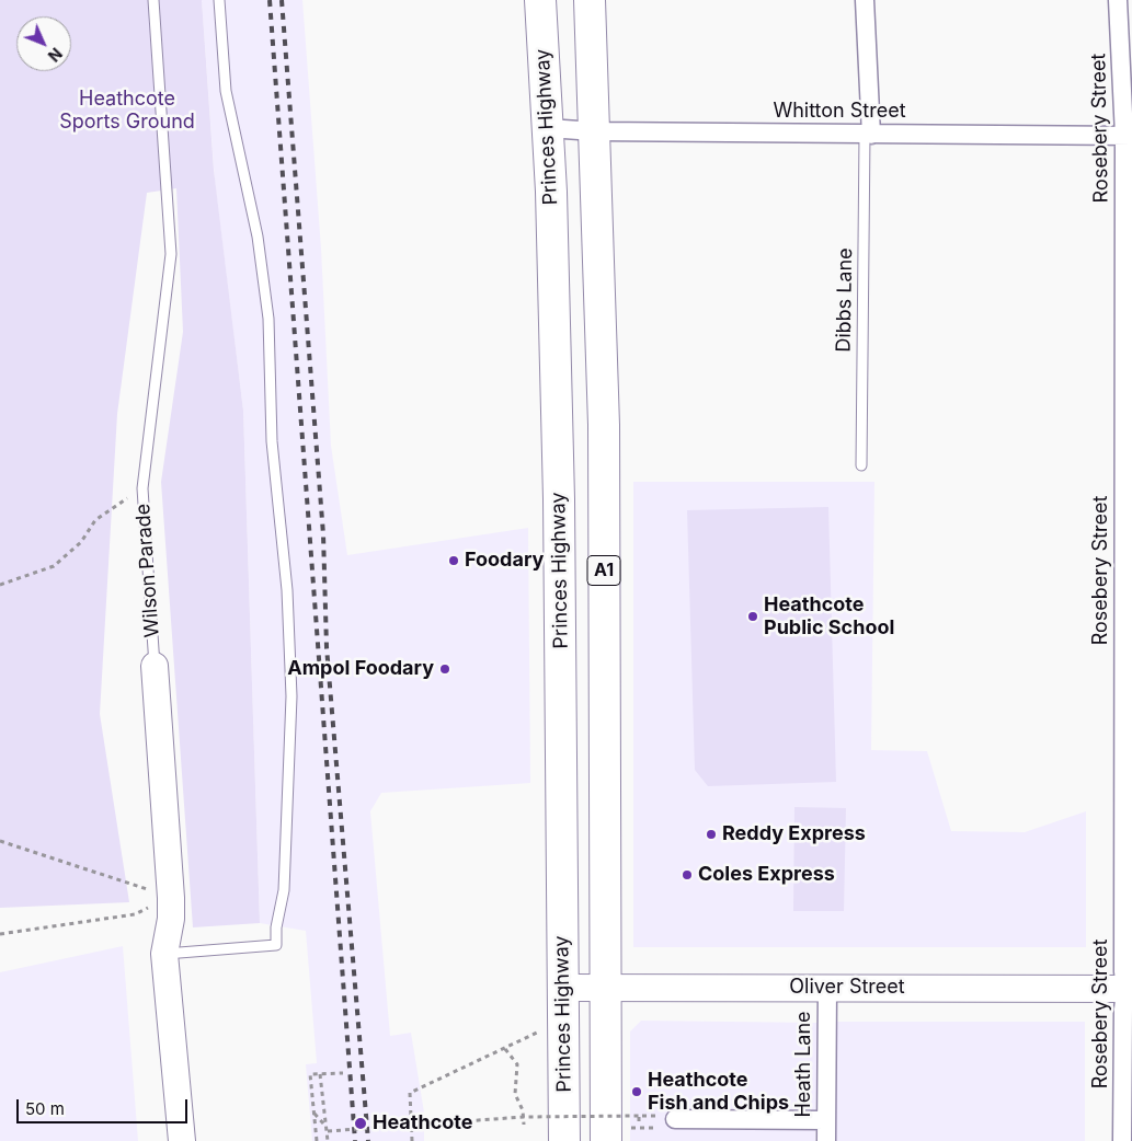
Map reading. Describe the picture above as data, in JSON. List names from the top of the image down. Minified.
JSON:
{"streets":{"highway":["Princes Highway","A1"],"street":["Whitton Street","Rosebery Street","Wilson Parade","Oliver Street","Heath Lane"],"lane":["Dibbs Lane"]},"crossings":[["Whitton Street","Princes Highway"],["Whitton Street","Rosebery Street"],["Whitton Street","Dibbs Lane"],["Whitton Street","A1"],["Princes Highway","Oliver Street"],["Rosebery Street","Oliver Street"],["A1","Oliver Street"],["Oliver Street","Heath Lane"]],"parks":["Heathcote Sports Ground"],"places":["Foodary","Heathcote Public School","Ampol Foodary","Reddy Express","Coles Express","Heathcote Fish and Chips","Heathcote"],"scale_bar":"50 m","north":"bottom right"}
